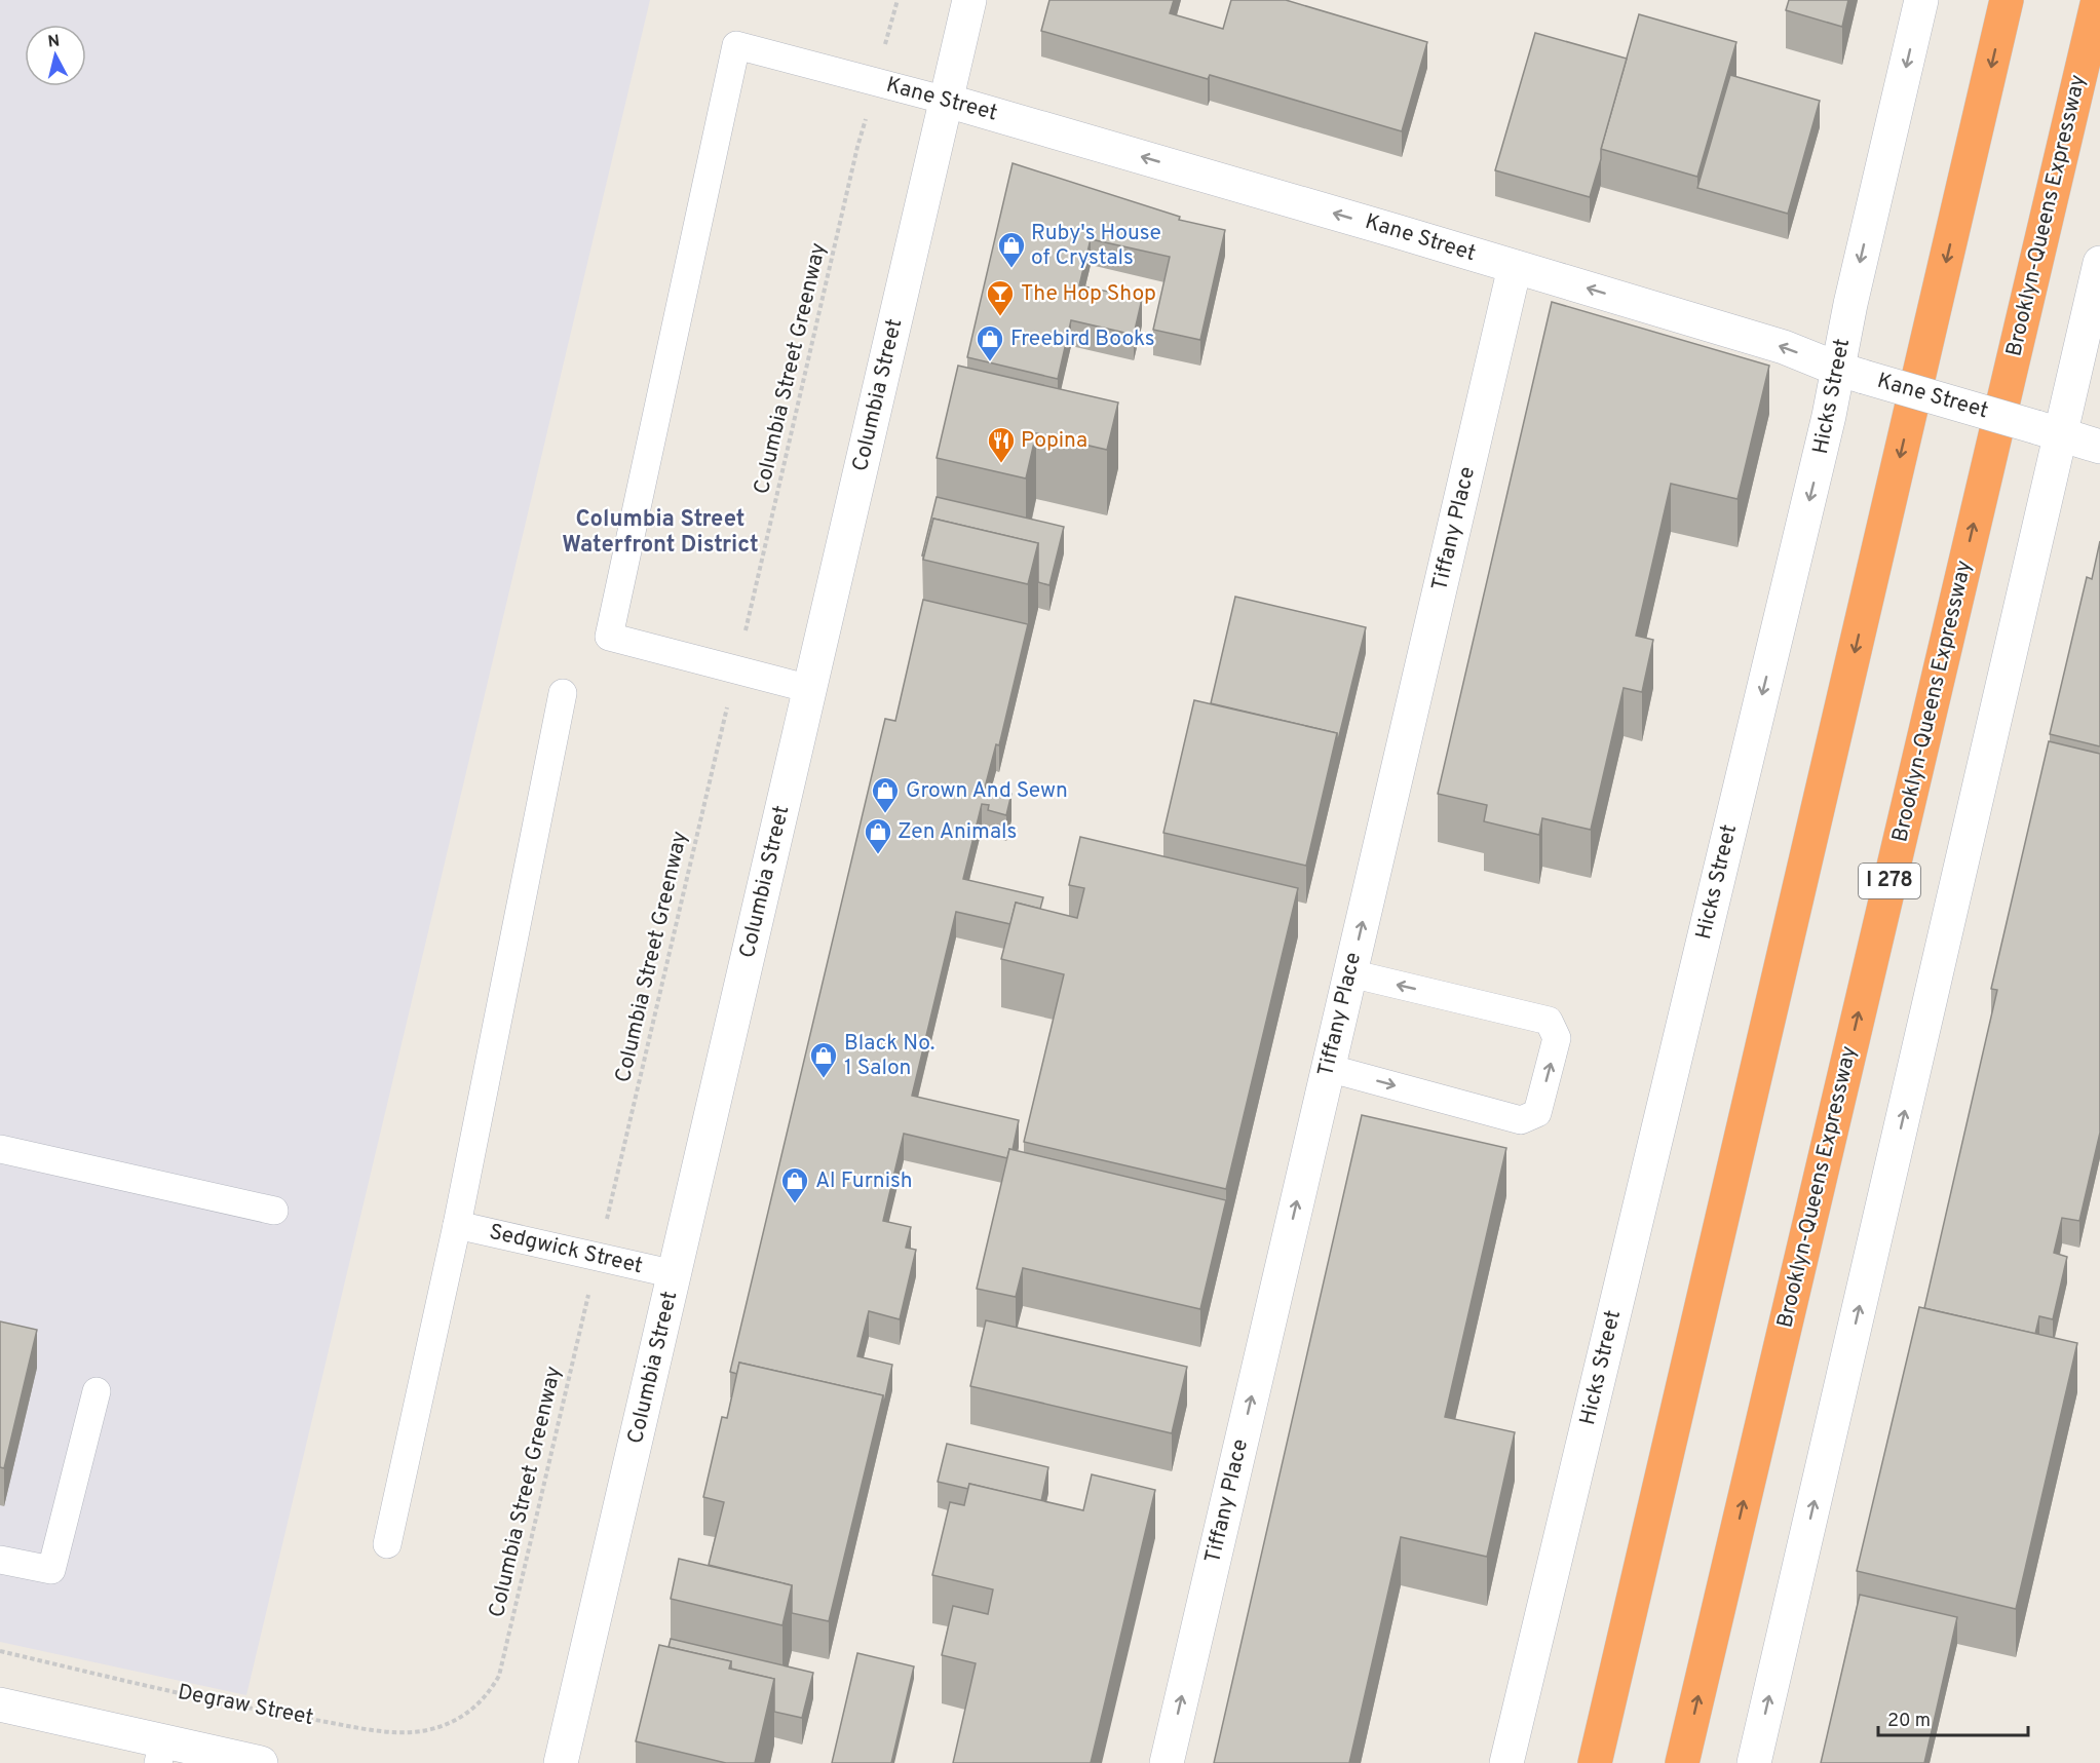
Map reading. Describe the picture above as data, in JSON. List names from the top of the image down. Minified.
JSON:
{"streets":{"highway":["Brooklyn-Queens Expressway","I 278"],"street":["Kane Street","Columbia Street","Hicks Street","Tiffany Place"],"lane":["Sedgwick Street"],"path":["Columbia Street Greenway","Degraw Street"]},"crossings":[["Kane Street","Columbia Street"],["Kane Street","Hicks Street"],["Kane Street","Tiffany Place"],["Columbia Street Greenway","Degraw Street"],["Columbia Street","Sedgwick Street"]],"one_way":["Kane Street","Tiffany Place"],"districts":["Columbia Street Waterfront District"],"places":{"shop":["Ruby's House of Crystals","Freebird Books","Grown And Sewn","Zen Animals","Black No. 1 Salon","AI Furnish"],"bar":["The Hop Shop"],"restaurant":["Popina"]},"scale_bar":"20 m","north":"top"}
